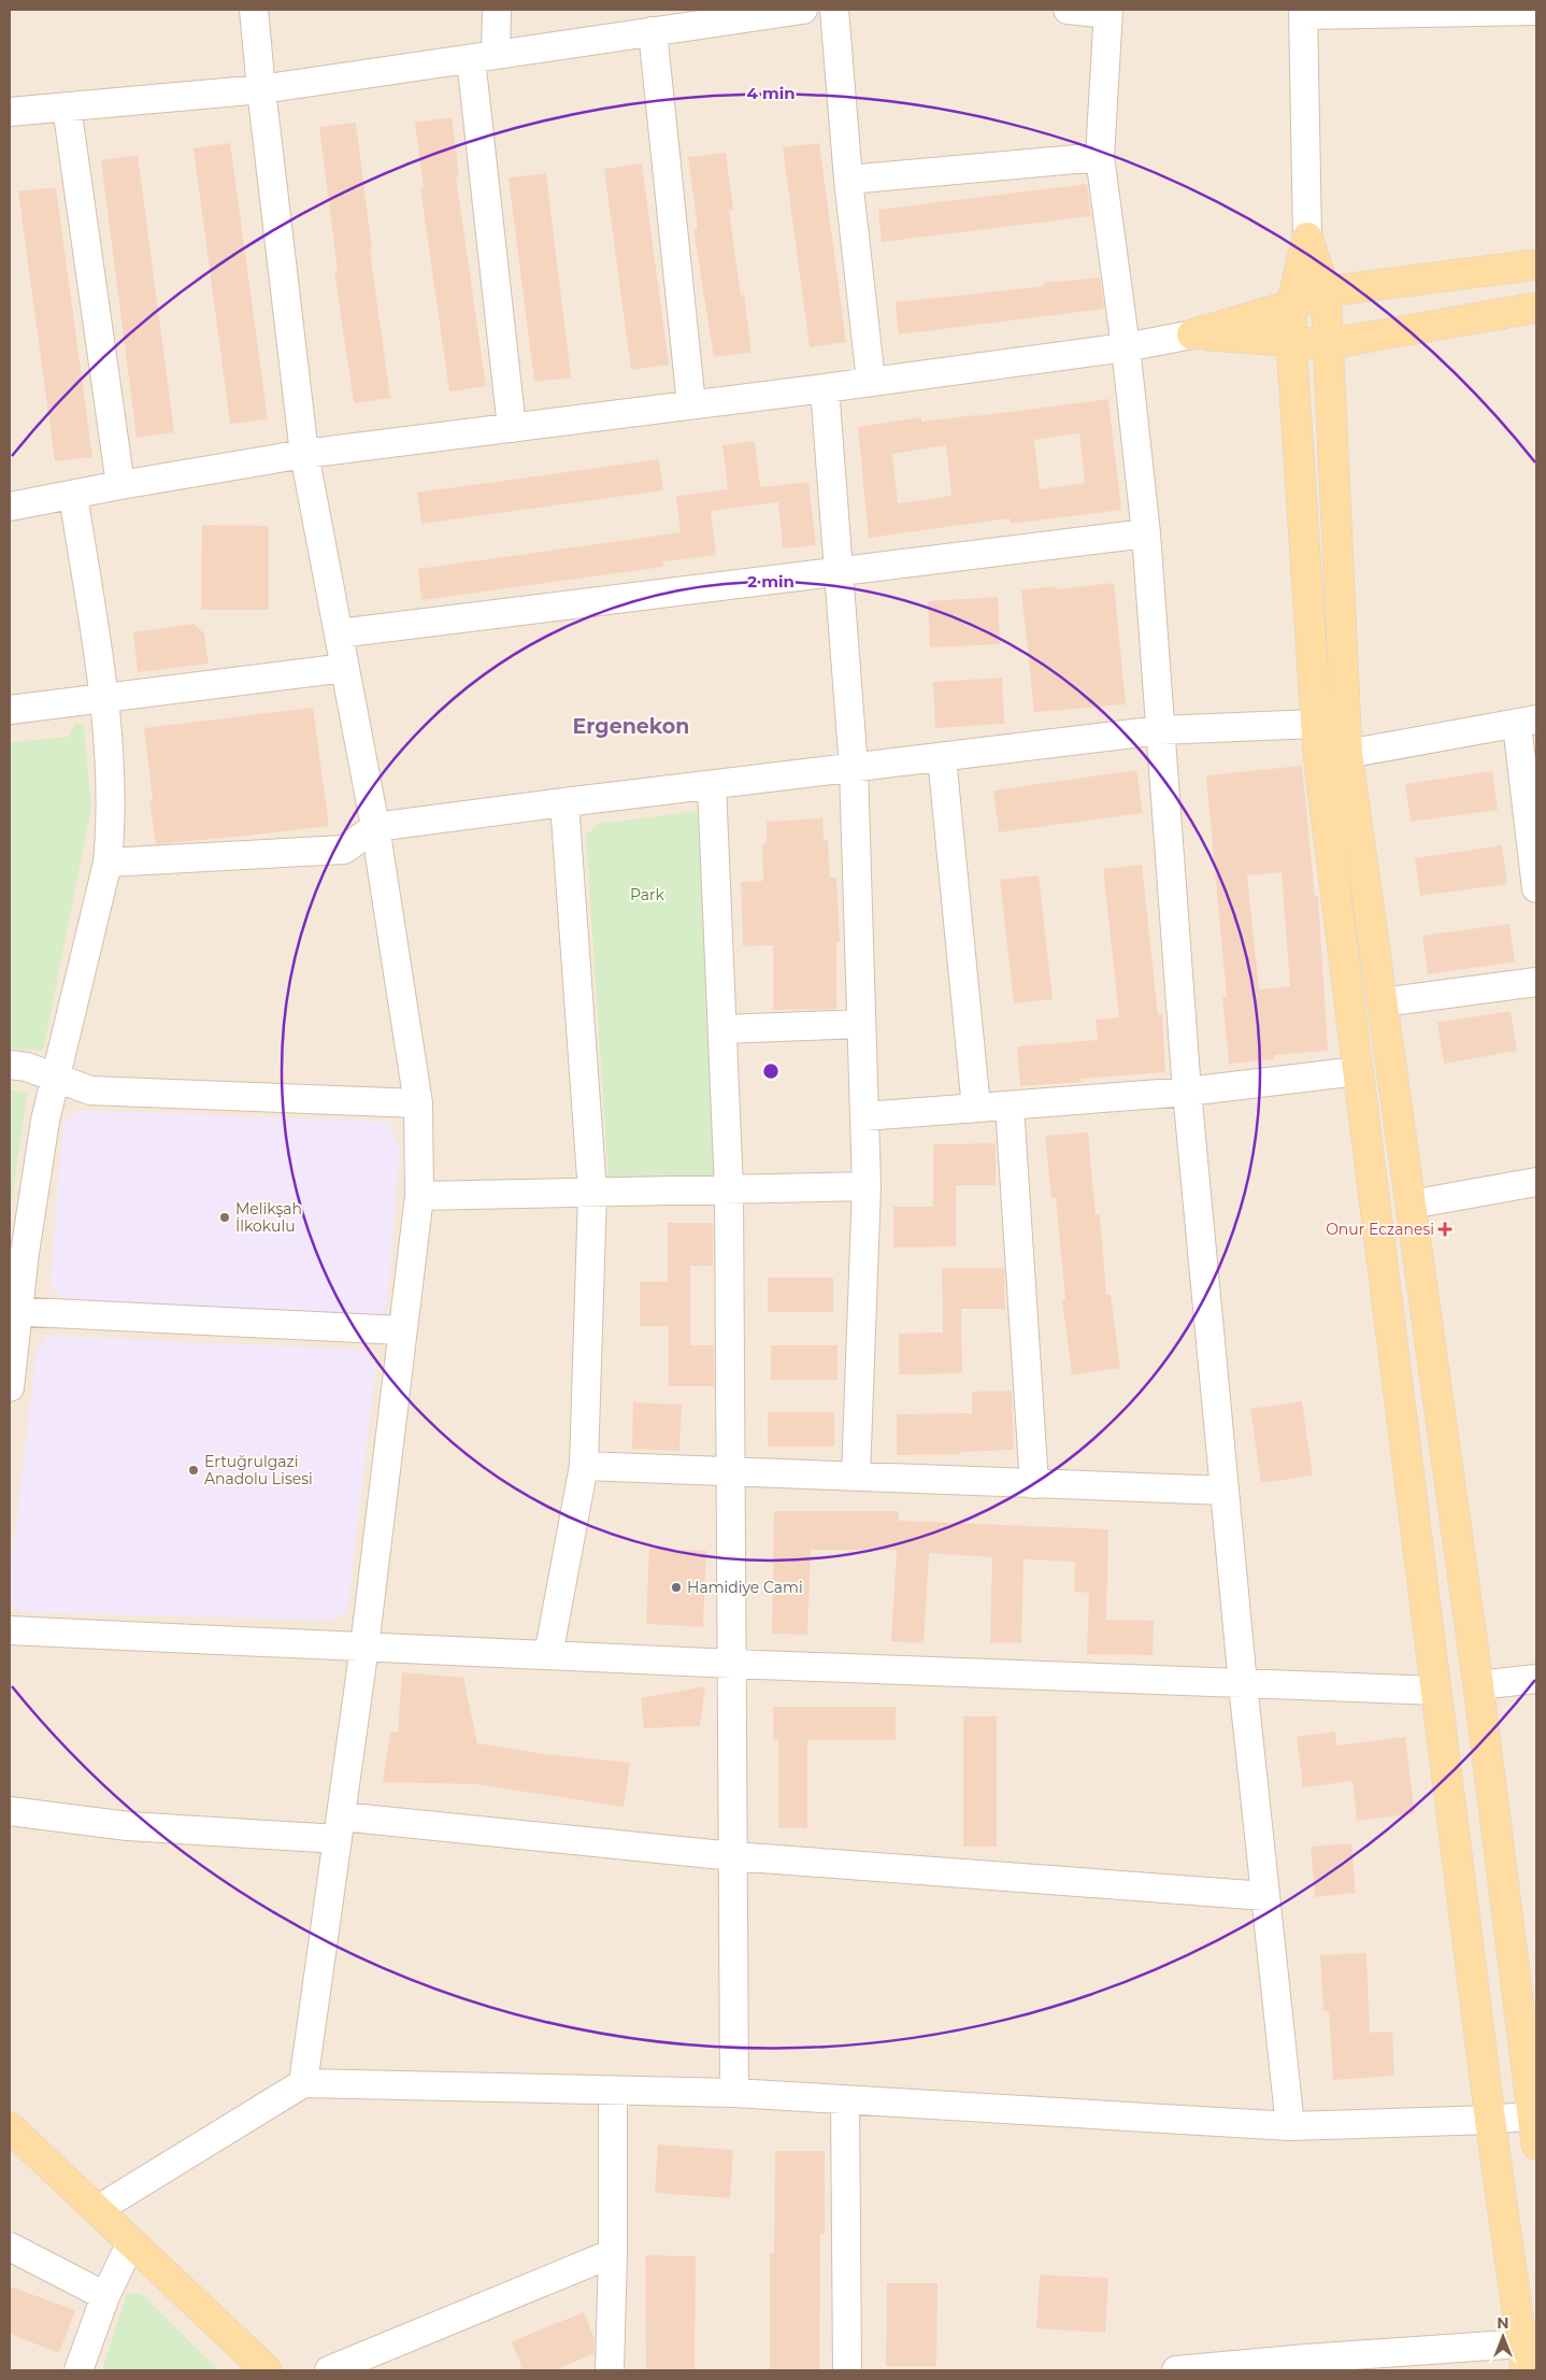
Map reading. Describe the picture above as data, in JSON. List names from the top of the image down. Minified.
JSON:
{"districts":["Ergenekon"],"parks":["Park"],"places":{"other":["Melikşah İlkokulu","Ertuğrulgazi Anadolu Lisesi","Hamidiye Cami"],"health":["Onur Eczanesi"]},"north":"top","rings":["4 min","2 min"]}
